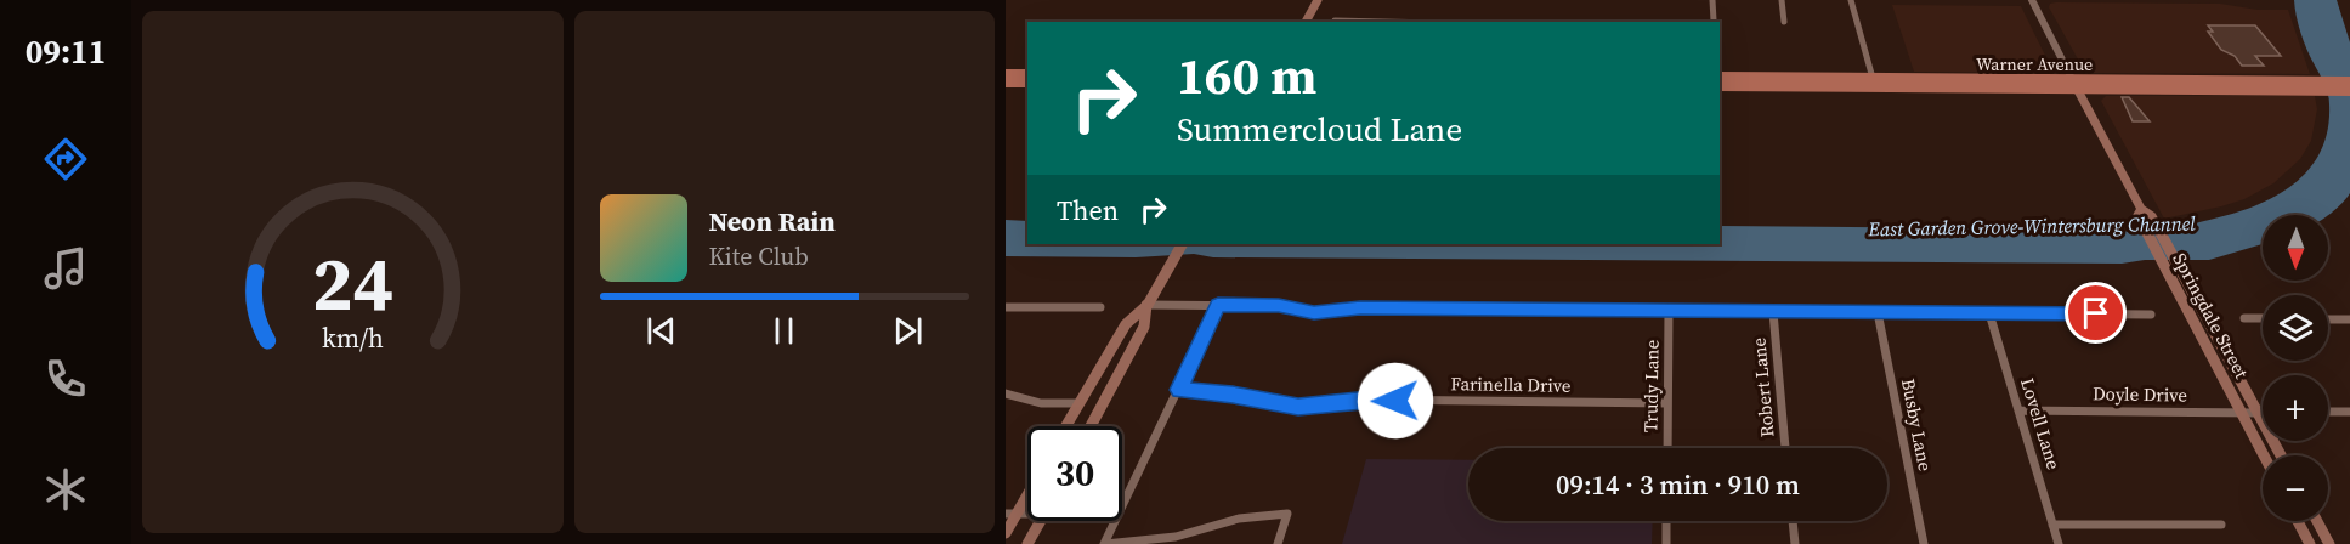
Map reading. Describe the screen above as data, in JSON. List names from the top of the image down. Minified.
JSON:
{"streets":{"main road":["Warner Avenue","Springdale Street"],"street":["Farinella Drive","Trudy Lane","Robert Lane","Doyle Drive","Lovell Lane","Busby Lane"]},"crossings":[["Warner Avenue","Springdale Street"],["Springdale Street","Doyle Drive"],["Farinella Drive","Trudy Lane"],["Doyle Drive","Lovell Lane"]],"water":["East Garden Grove-Wintersburg Channel"],"north":"bottom","page":{"tabs":"09:11","turn":["160 m","Summercloud Lane"],"then":"Then","song":["Neon Rain","Kite Club"],"map_buttons":["+","−"],"limit":"30","trip":"09:14 · 3 min · 910 m","gauge":["24","km/h"]}}
